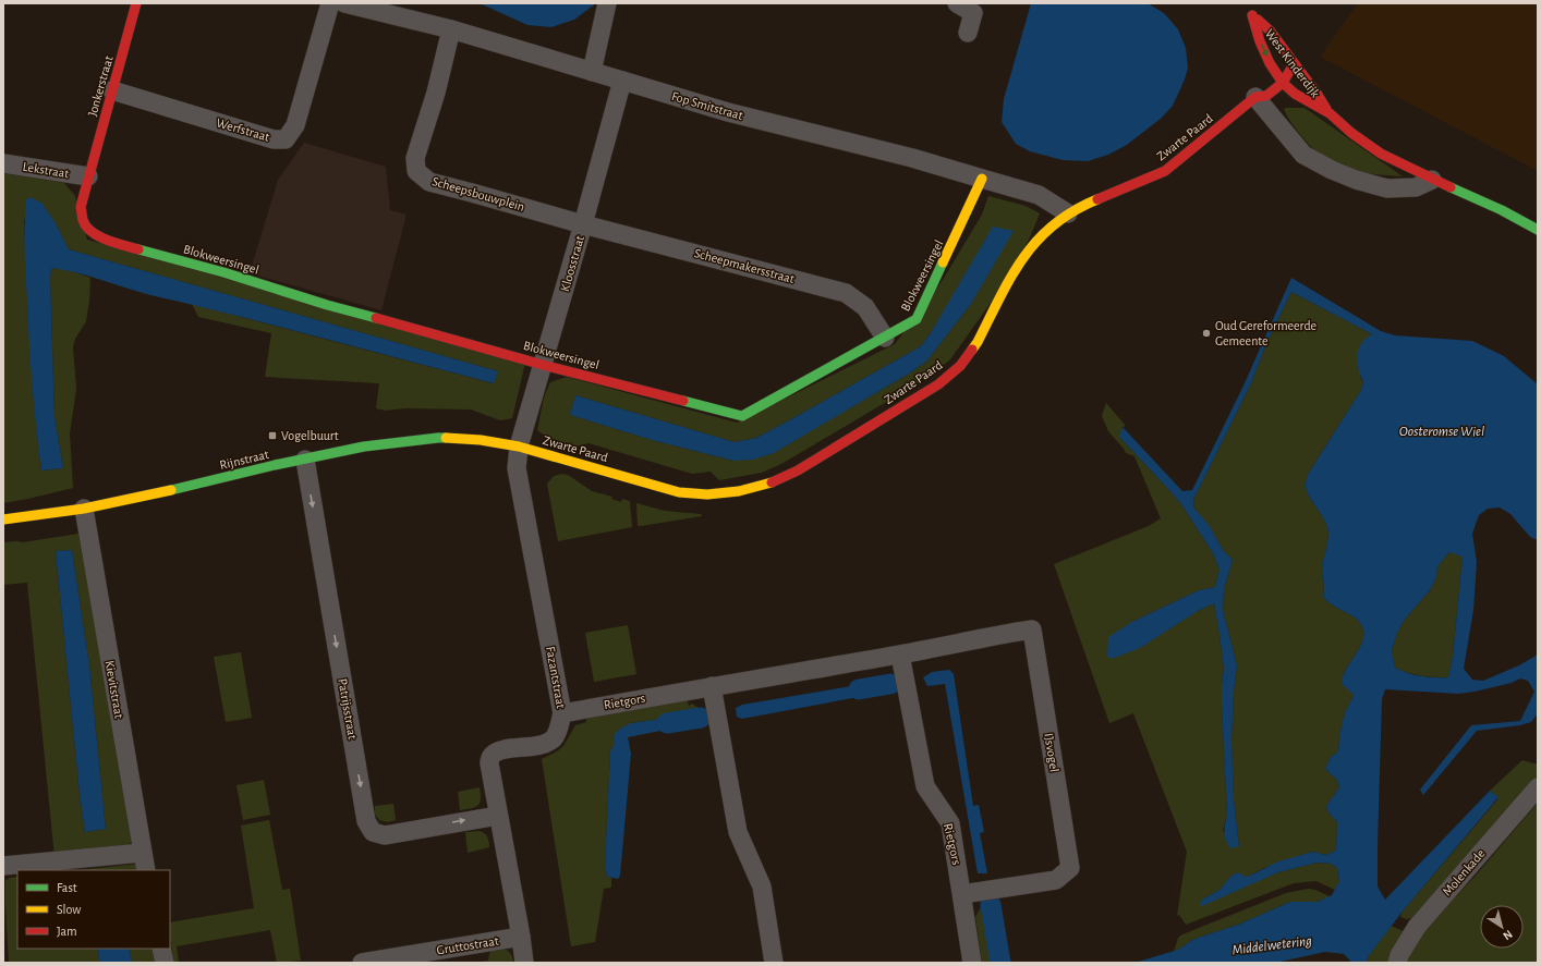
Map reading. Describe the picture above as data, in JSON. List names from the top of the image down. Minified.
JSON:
{"streets":{"street":["West Kinderdijk","Jonkerstraat","Fop Smitstraat","Werfstraat","Zwarte Paard","Lekstraat","Scheepsbouwplein","Blokweersingel","Kloosstraat","Scheepmakersstraat","Rijnstraat","Fazantstraat","Kievitstraat","Rietgors","Patrijsstraat","IJsvogel","Molenkade","Gruttostraat"]},"crossings":[["West Kinderdijk","Zwarte Paard"],["Jonkerstraat","Werfstraat"],["Jonkerstraat","Lekstraat"],["Jonkerstraat","Blokweersingel"],["Fop Smitstraat","Zwarte Paard"],["Fop Smitstraat","Scheepsbouwplein"],["Fop Smitstraat","Blokweersingel"],["Fop Smitstraat","Kloosstraat"],["Zwarte Paard","Kloosstraat"],["Zwarte Paard","Rijnstraat"],["Zwarte Paard","Fazantstraat"],["Lekstraat","Blokweersingel"],["Scheepsbouwplein","Kloosstraat"],["Scheepsbouwplein","Scheepmakersstraat"],["Blokweersingel","Kloosstraat"],["Blokweersingel","Scheepmakersstraat"],["Kloosstraat","Scheepmakersstraat"],["Kloosstraat","Rijnstraat"],["Kloosstraat","Fazantstraat"],["Rijnstraat","Fazantstraat"],["Rijnstraat","Kievitstraat"],["Rijnstraat","Patrijsstraat"],["Fazantstraat","Rietgors"],["Fazantstraat","Patrijsstraat"],["Fazantstraat","Gruttostraat"],["Rietgors","IJsvogel"]],"water":["Oosteromse Wiel","Middelwetering"],"places":{"other":["Oud Gereformeerde Gemeente"],"transit":["Vogelbuurt"]},"legend":["Fast","Slow","Jam"],"north":"bottom right"}
